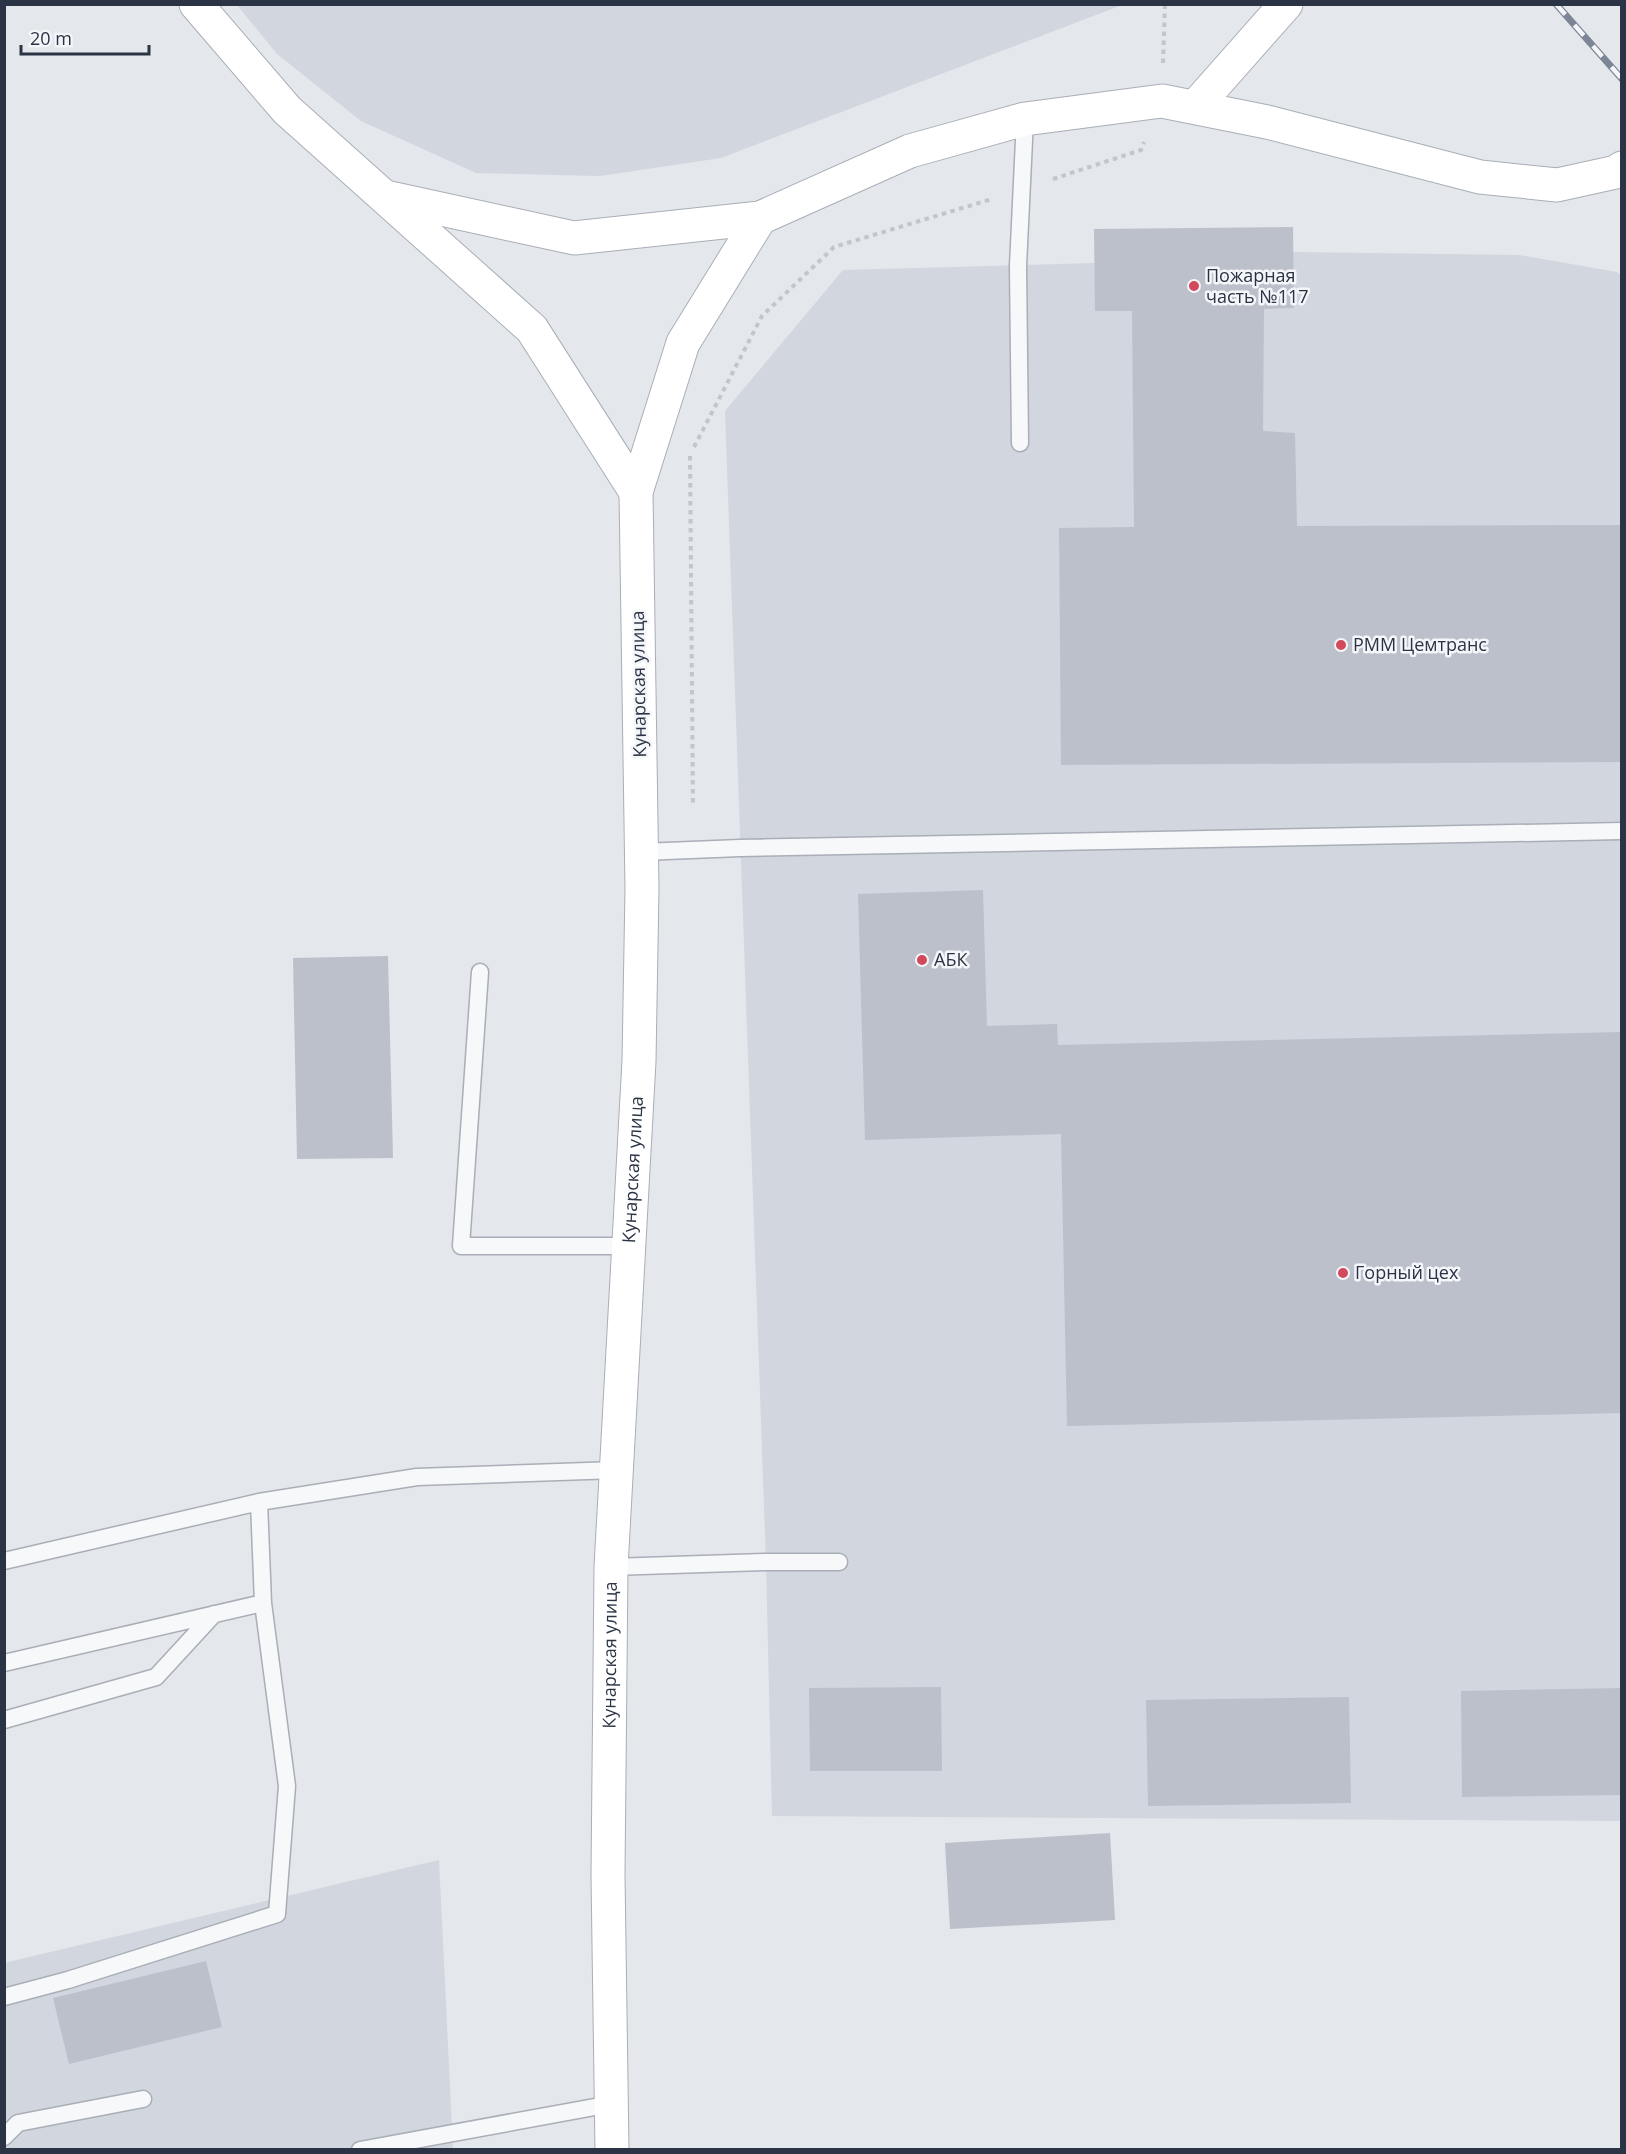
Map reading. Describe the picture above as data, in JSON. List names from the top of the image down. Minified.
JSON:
{"streets":{"main road":["Кунарская улица"]},"places":["Пожарная часть №117","РММ Цемтранс","АБК","Горный цех"],"scale_bar":"20 m"}
